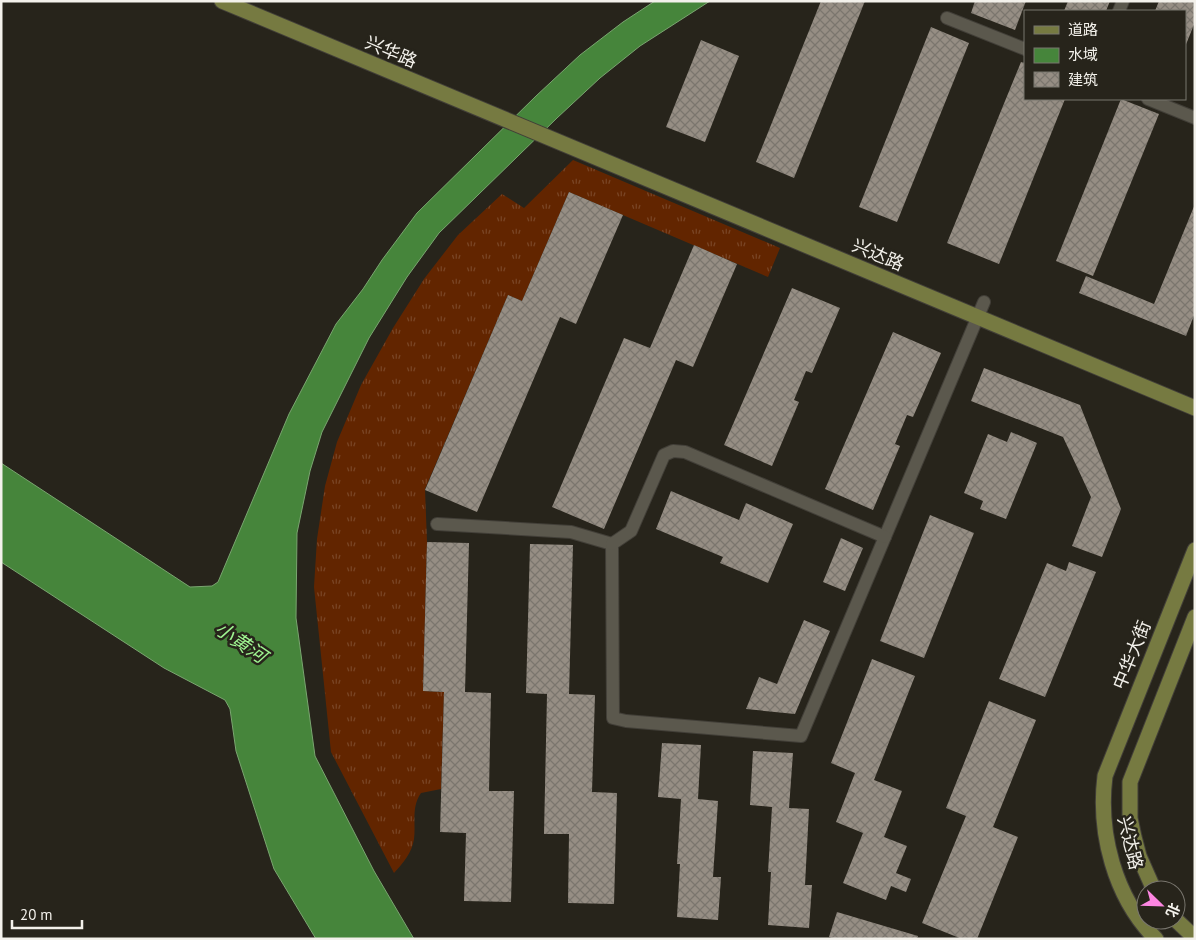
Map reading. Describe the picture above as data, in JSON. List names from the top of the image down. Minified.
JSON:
{"streets":{"street":["兴华路","兴达路","中华大街"]},"crossings":[["兴华路","兴达路"],["兴达路","中华大街"]],"water":["小黄河"],"legend":["道路","水域","建筑"],"scale_bar":"20 m","north":"bottom right"}
